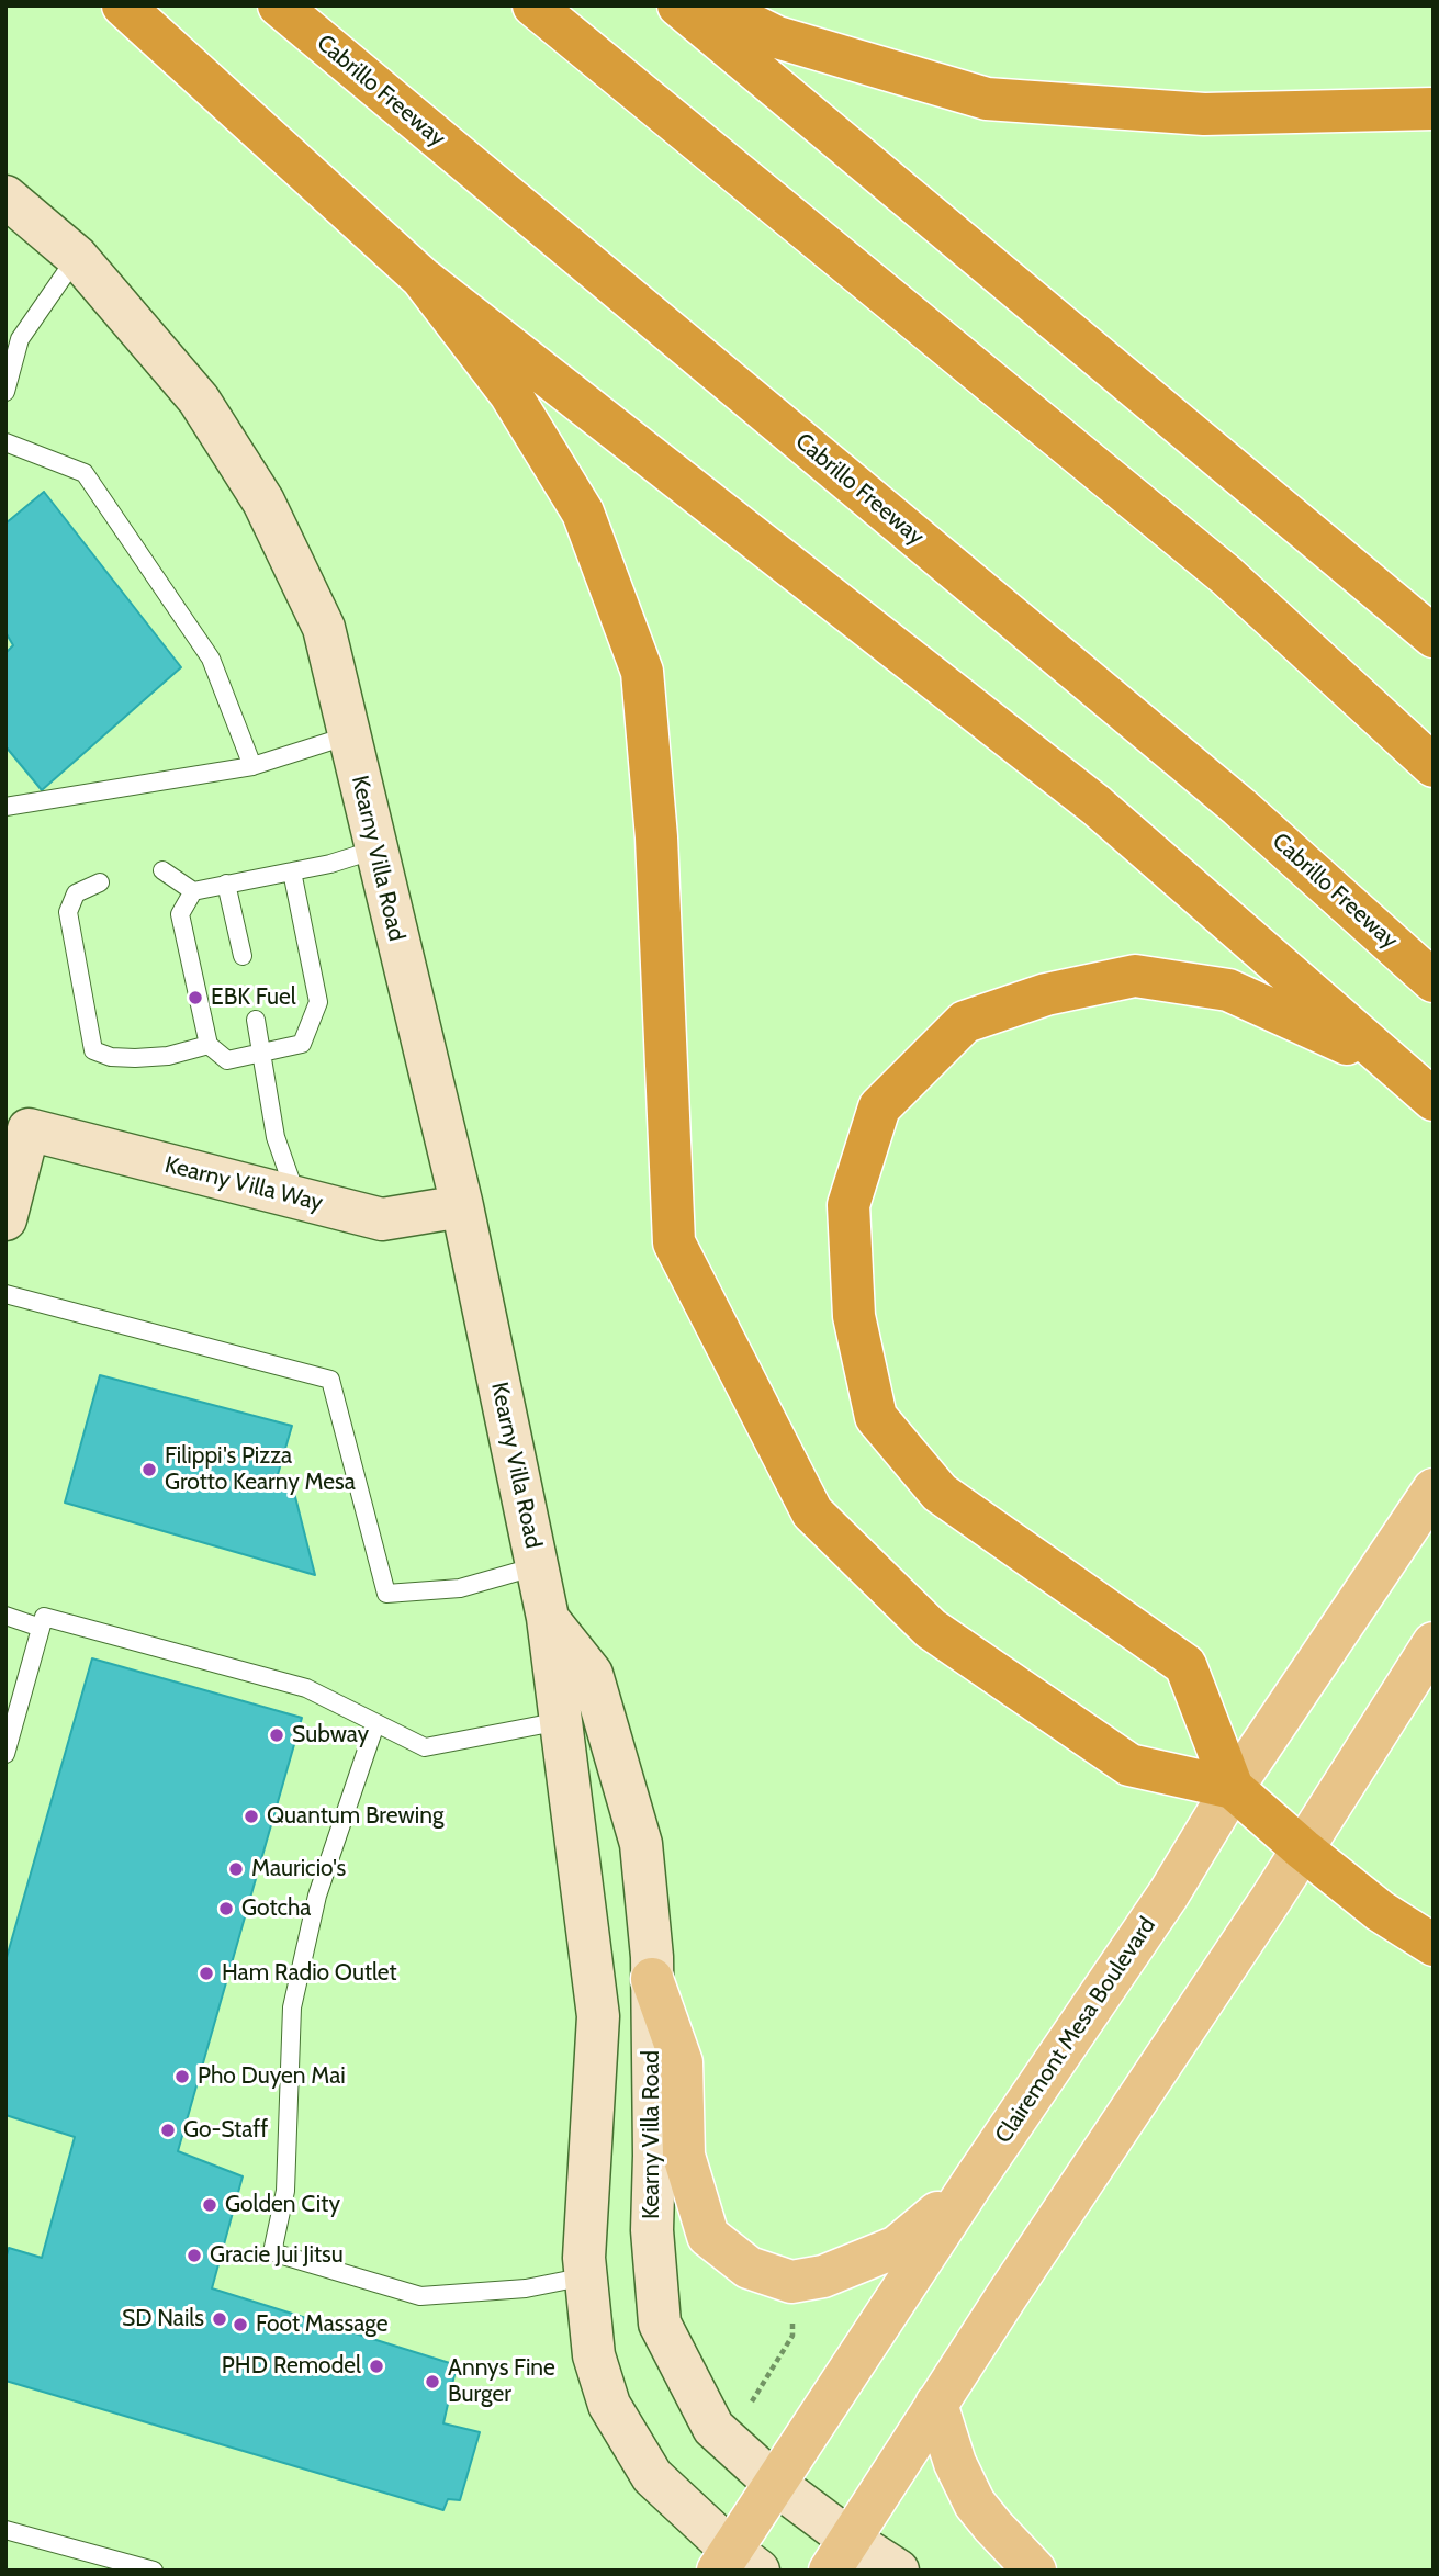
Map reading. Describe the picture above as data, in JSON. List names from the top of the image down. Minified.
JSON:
{"streets":{"highway":["Cabrillo Freeway"],"main road":["Kearny Villa Road","Kearny Villa Way","Clairemont Mesa Boulevard"]},"crossings":[["Kearny Villa Road","Kearny Villa Way"],["Kearny Villa Road","Clairemont Mesa Boulevard"]],"places":["EBK Fuel","Filippi's Pizza Grotto Kearny Mesa","Subway","Quantum Brewing","Mauricio's","Gotcha","Ham Radio Outlet","Pho Duyen Mai","Go-Staff","Golden City","Gracie Jui Jitsu","SD Nails","Foot Massage","PHD Remodel","Annys Fine Burger"]}
